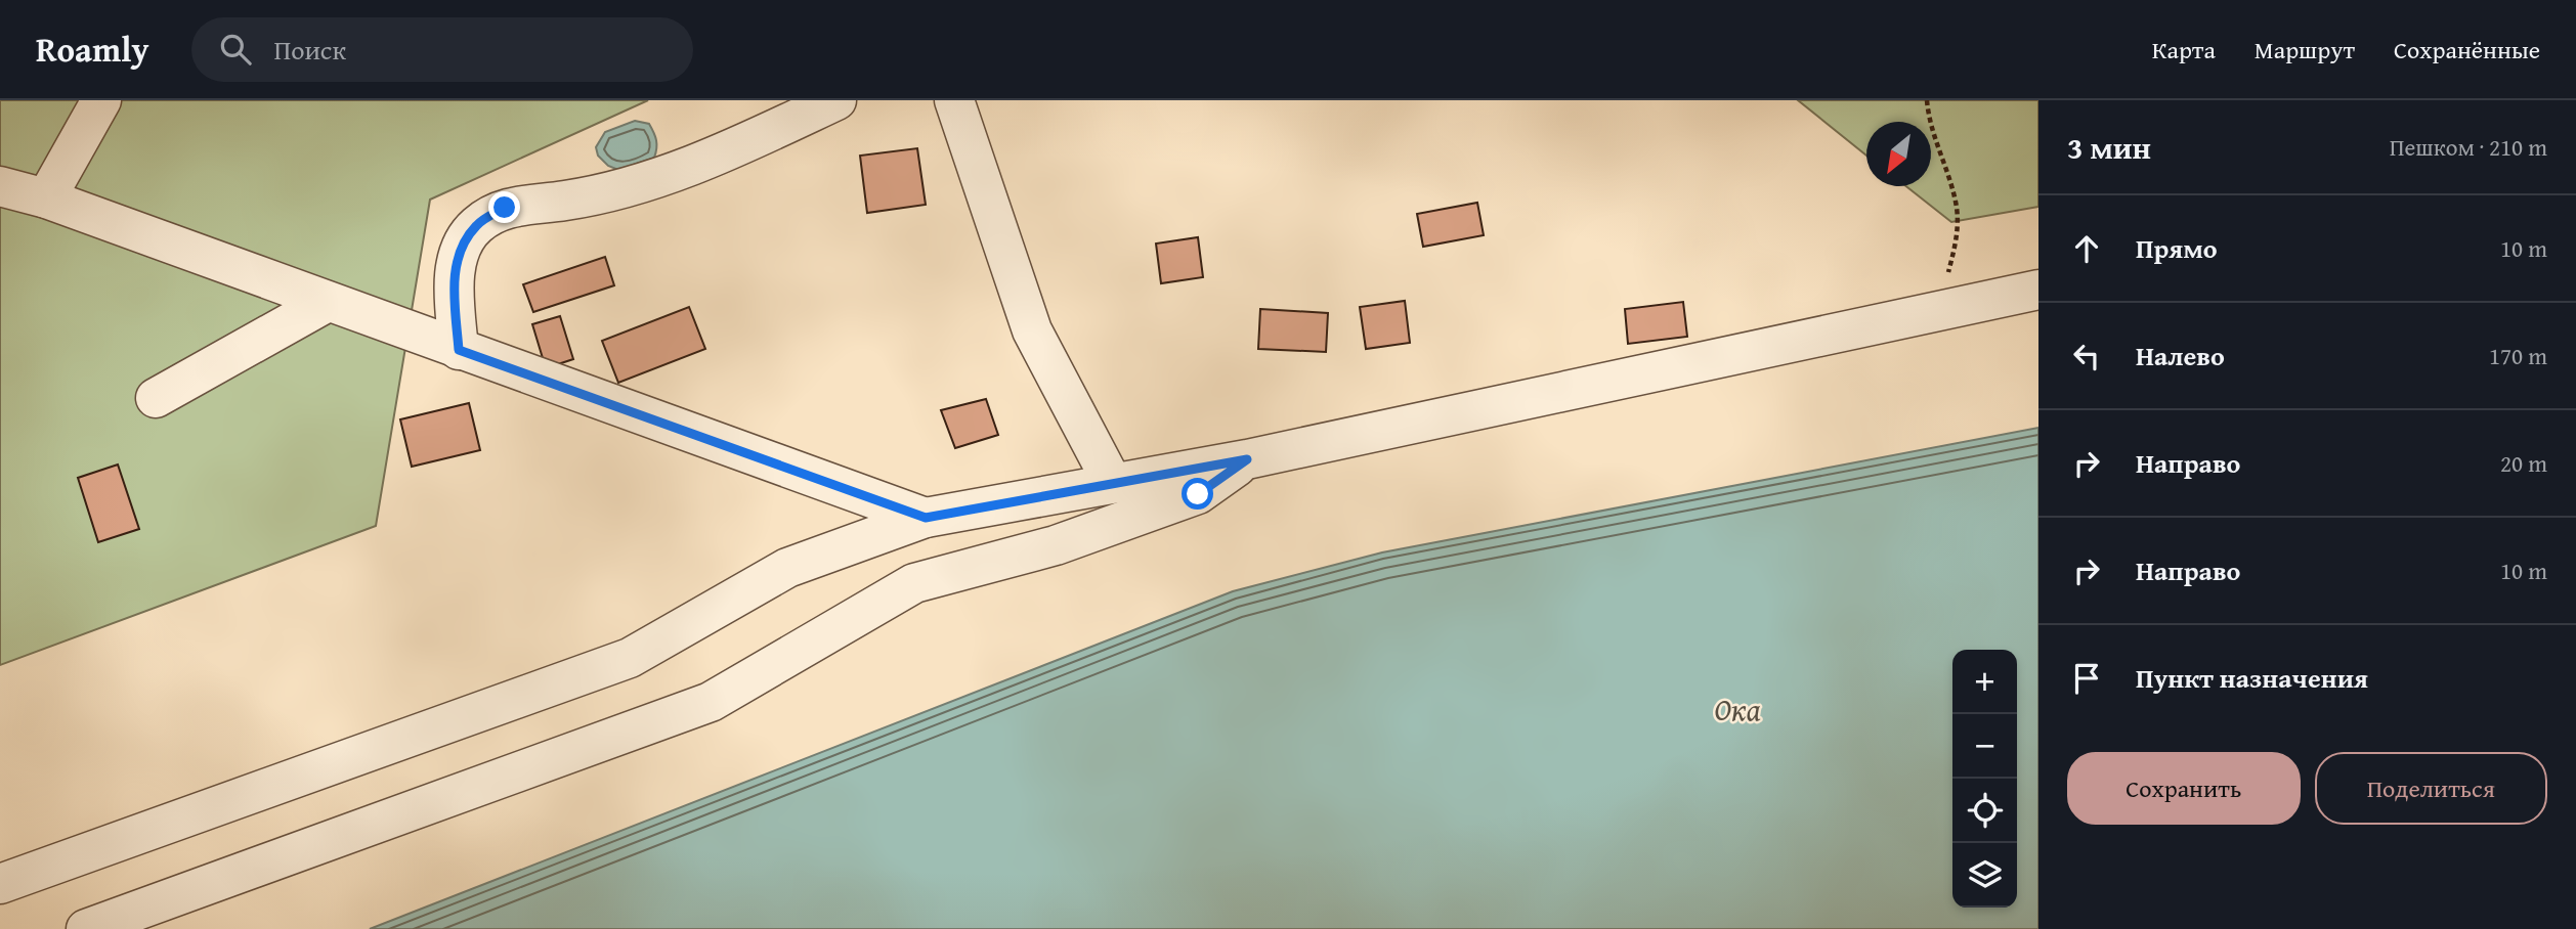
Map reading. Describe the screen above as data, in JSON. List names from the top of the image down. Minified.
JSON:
{"water":["Ока"],"north":"bottom left","page":{"header":"Roamly","search":"Поиск","nav":["Карта","Маршрут","Сохранённые"],"heading":["3 мин","Пешком · 210 m"],"list":[["Прямо","10 m"],["Налево","170 m"],["Направо","20 m"],["Направо","10 m"],"Пункт назначения"],"map_buttons":["+","−"],"buttons":["Сохранить","Поделиться"]}}
